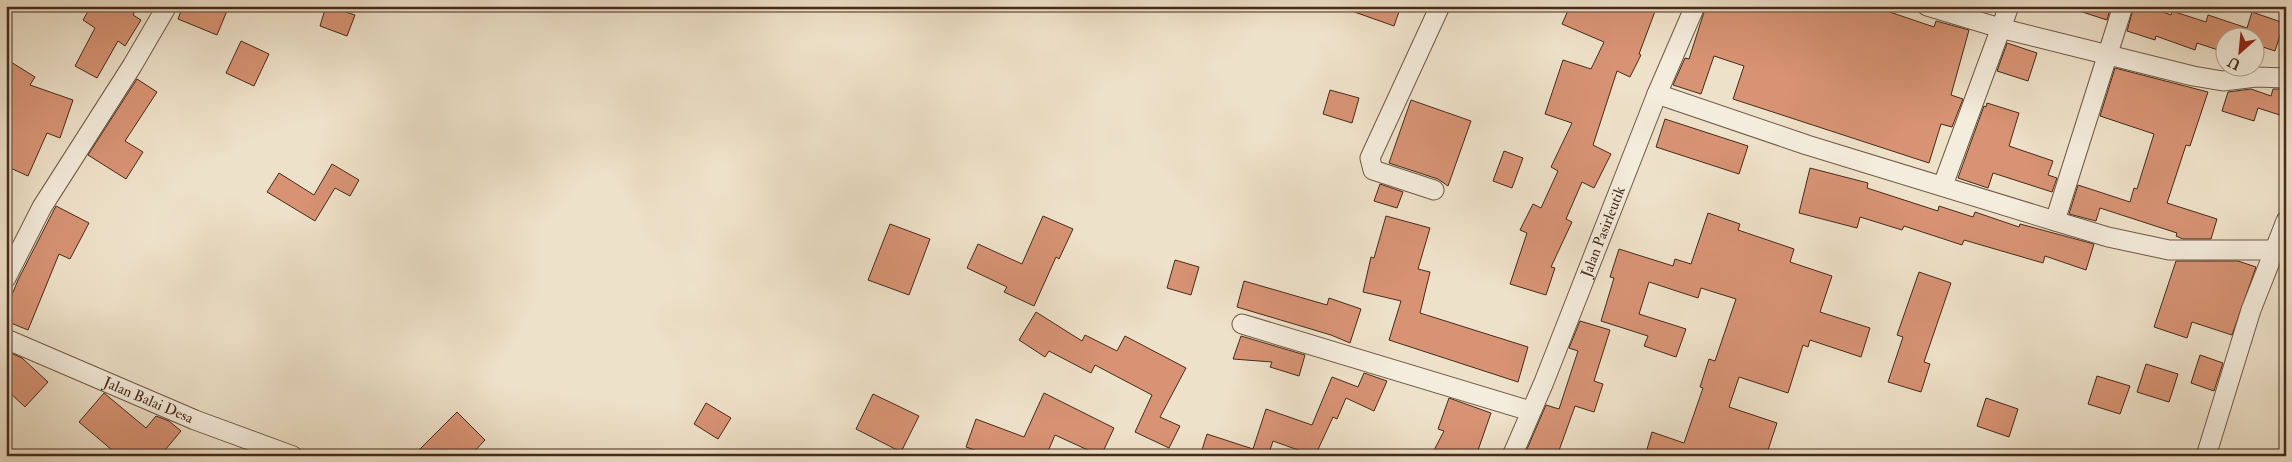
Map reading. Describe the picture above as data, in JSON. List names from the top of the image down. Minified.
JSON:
{"streets":{"street":["Jalan Pasirleutik","Jalan Balai Desa"]},"north":"bottom left"}
